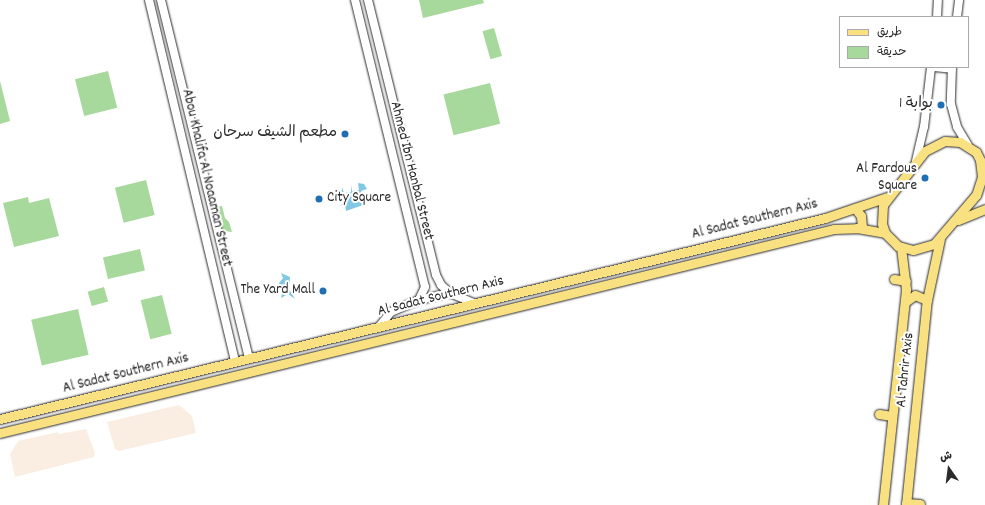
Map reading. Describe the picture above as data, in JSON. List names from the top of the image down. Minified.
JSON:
{"streets":{"main road":["Al Sadat Southern Axis","Al Tahrir Axis"],"street":["Ahmed Ibn Hanbal Street","Abou Khalifa Al Noaaman Street"]},"crossings":[["Abou Khalifa Al Noaaman Street","Al Sadat Southern Axis"],["Al Sadat Southern Axis","Al Tahrir Axis"]],"places":["بوابة 1","مطعم الشيف سرحان","Al Fardous Square","City Square","The Yard Mall"],"legend":["طريق","حديقة"],"north":"top"}
